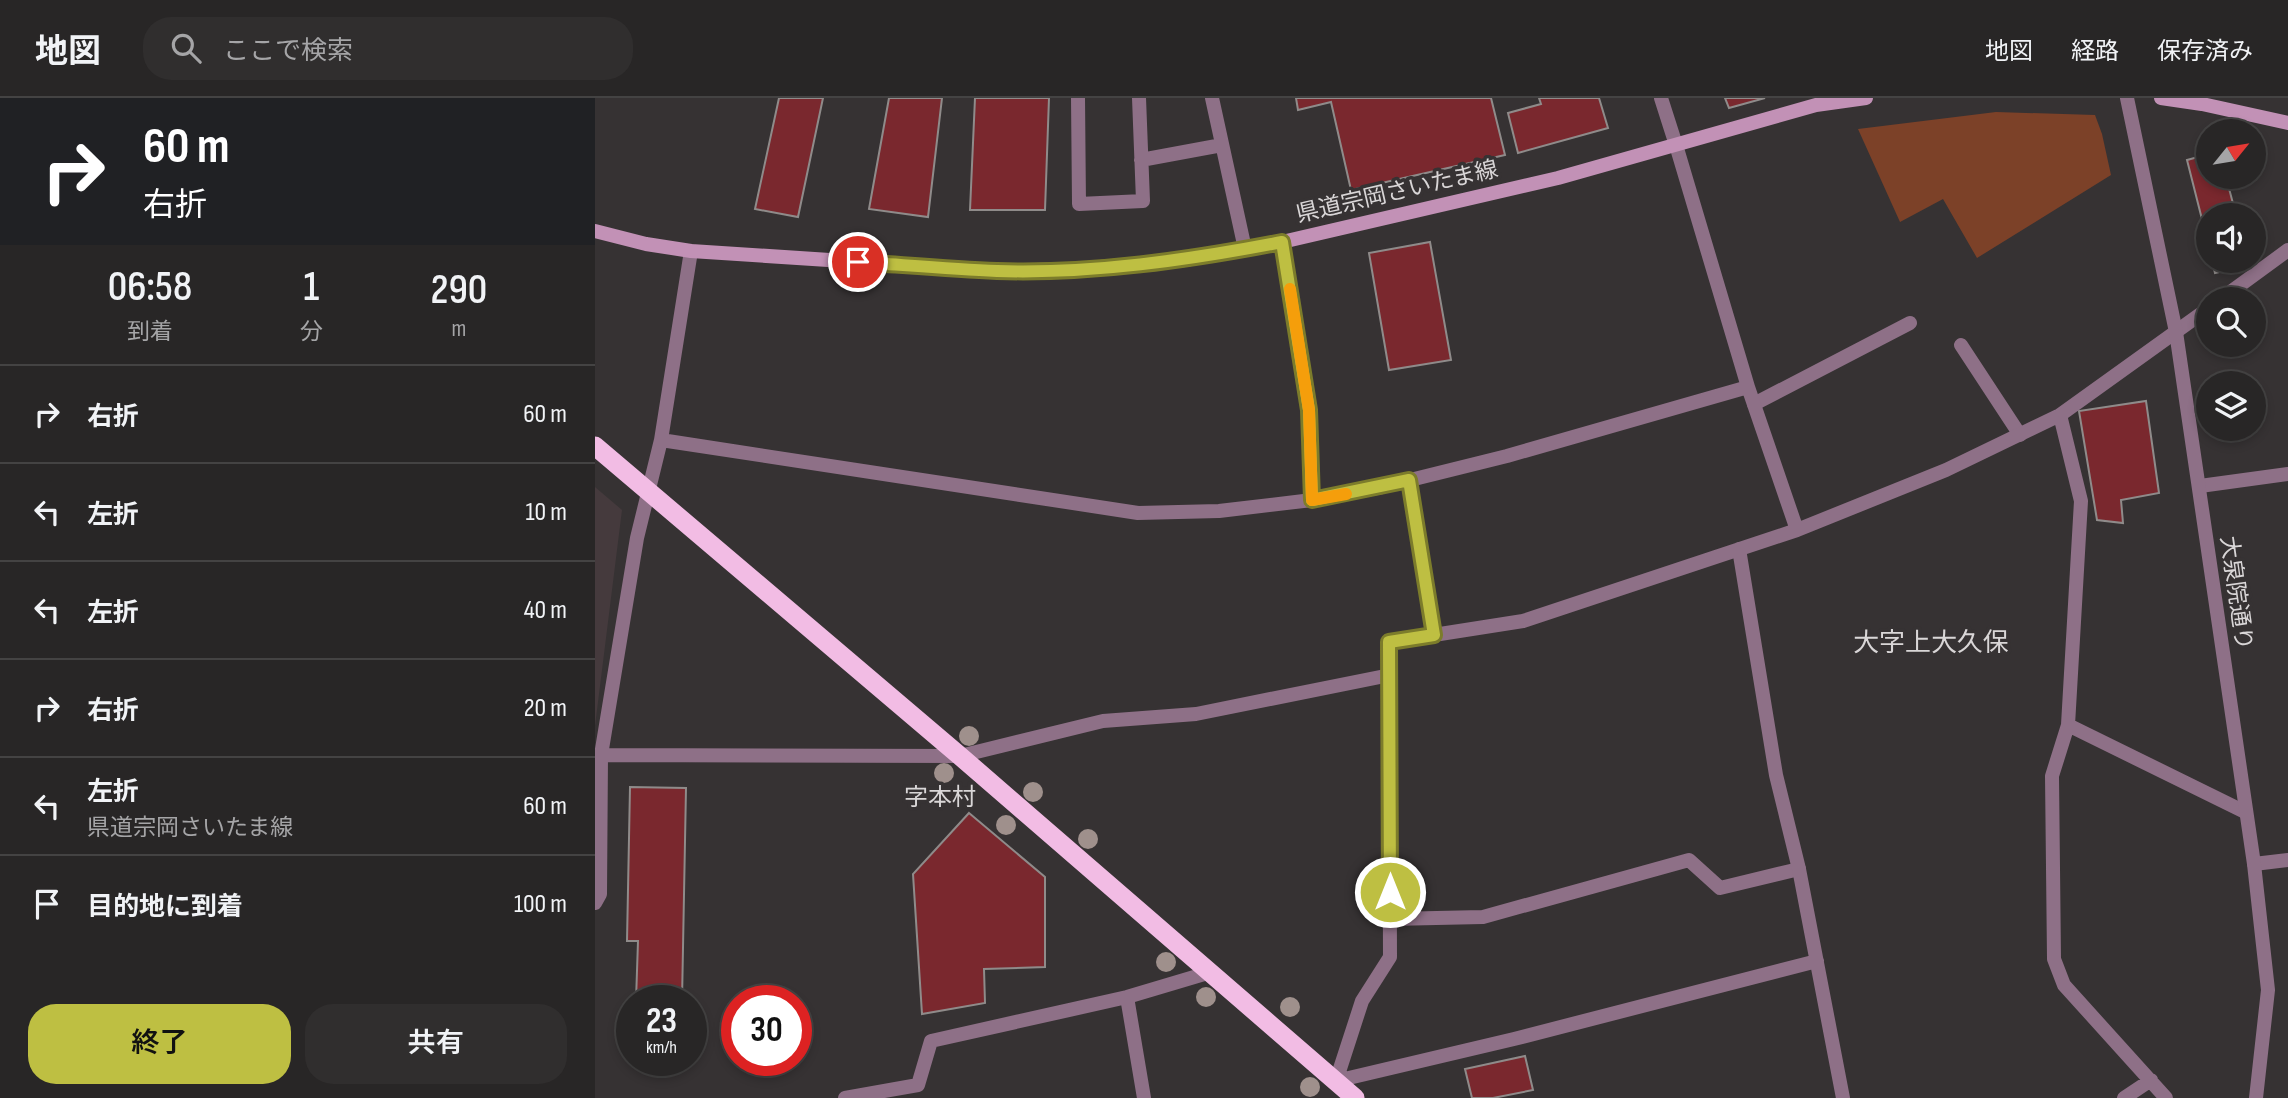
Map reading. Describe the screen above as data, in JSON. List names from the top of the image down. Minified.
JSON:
{"streets":{"main road":["県道宗岡さいたま線"],"street":["大泉院通り"]},"districts":["大字上大久保","字本村"],"north":"top right","page":{"header":"地図","search":"ここで検索","nav":["地図","経路","保存済み"],"turn":["60 m","右折"],"eta":["06:58","到着","1","分","290","m"],"list":[{"name":"右折","value":"60 m"},{"name":"左折","value":"10 m"},{"name":"左折","value":"40 m"},{"name":"右折","value":"20 m"},{"name":"左折","note":"県道宗岡さいたま線","value":"60 m"},{"name":"目的地に到着","value":"100 m"}],"speed":"23 km/h","limit":"30","buttons":["終了","共有"]}}
